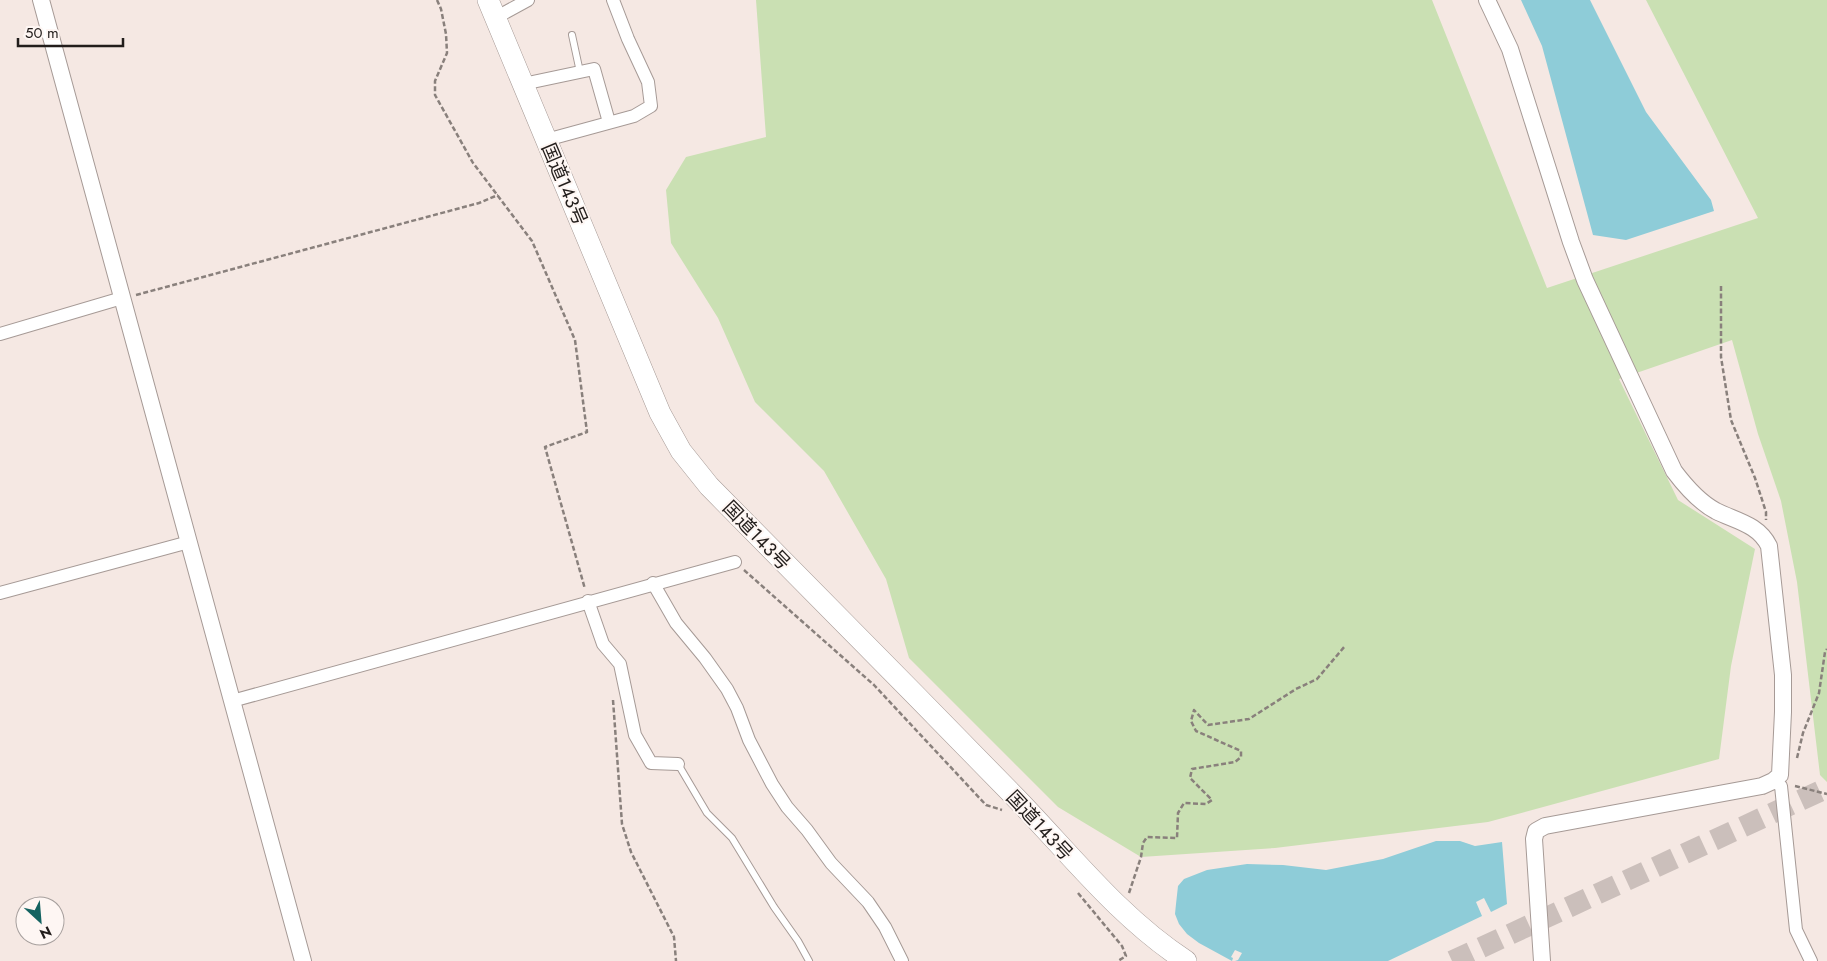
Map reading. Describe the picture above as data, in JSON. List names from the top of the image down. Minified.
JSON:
{"streets":{"highway":["国道143号"]},"scale_bar":"50 m","north":"bottom right"}
